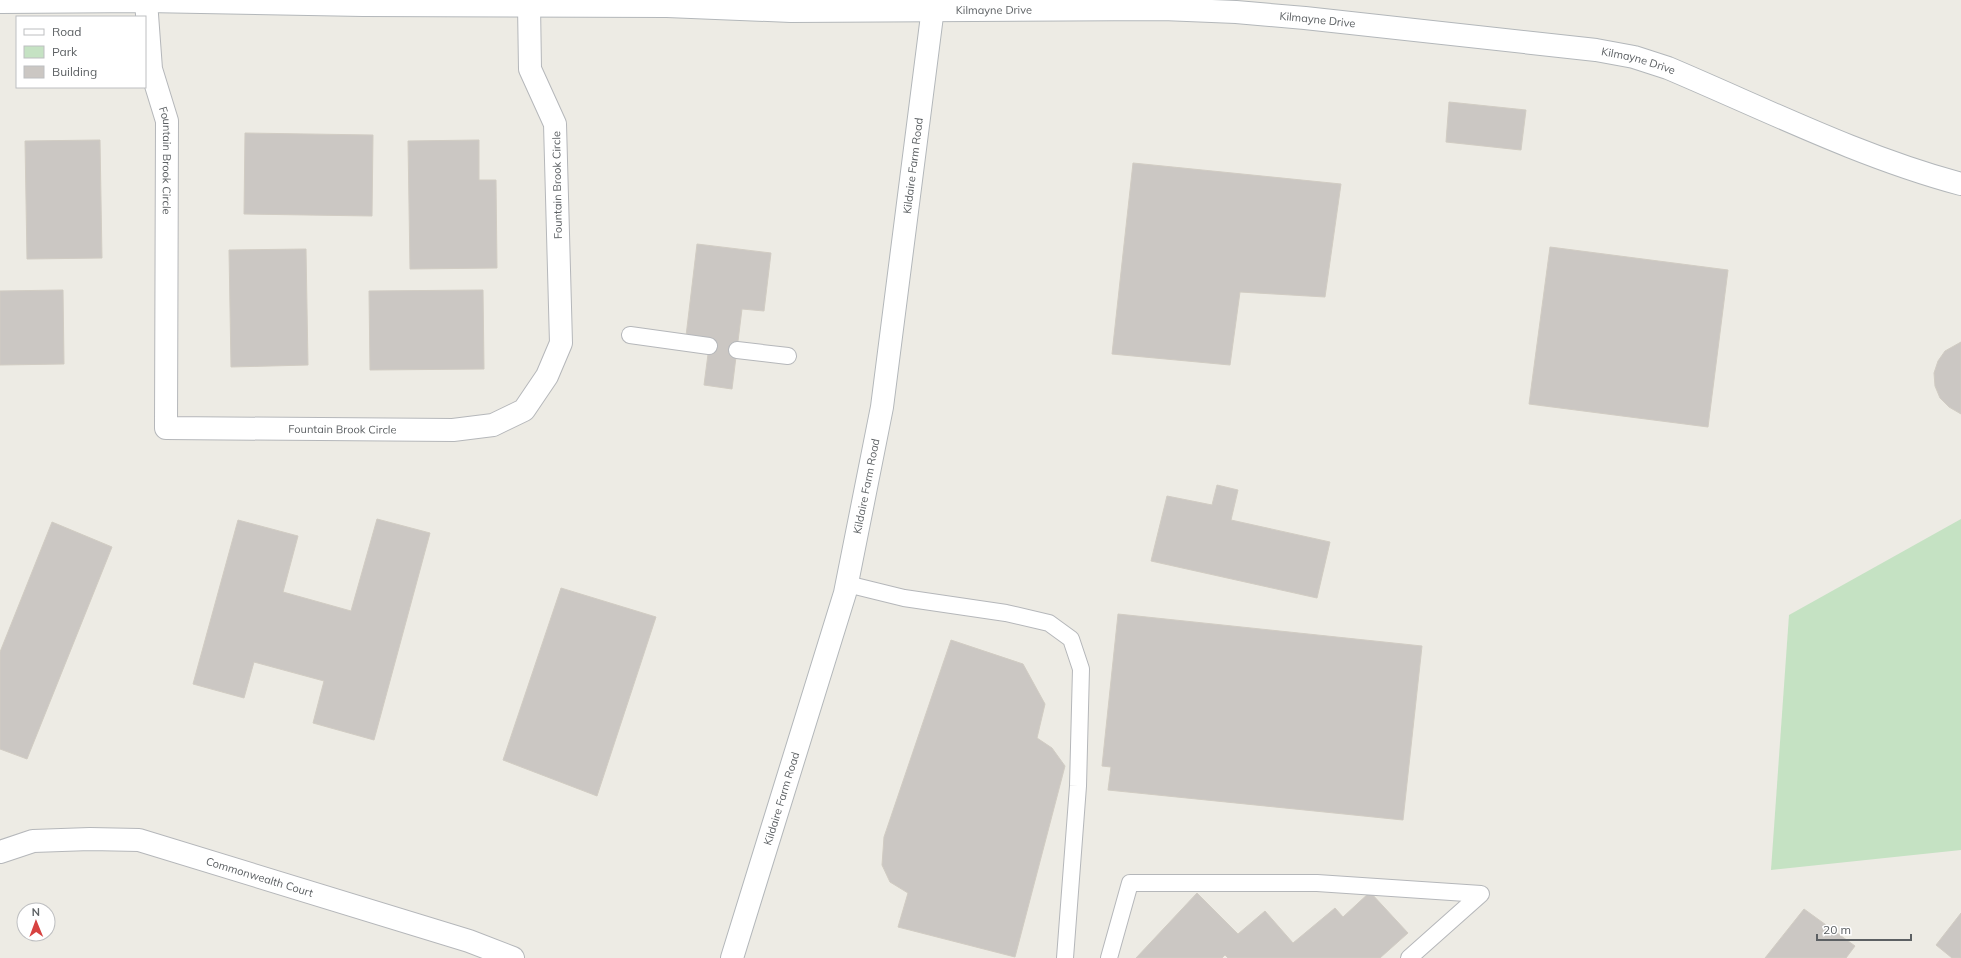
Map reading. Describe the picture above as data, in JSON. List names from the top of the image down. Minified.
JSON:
{"streets":{"street":["Kilmayne Drive","Fountain Brook Circle","Kildaire Farm Road","Commonwealth Court"]},"crossings":[["Kilmayne Drive","Fountain Brook Circle"],["Kilmayne Drive","Kildaire Farm Road"]],"legend":["Road","Park","Building"],"scale_bar":"20 m","north":"top"}
